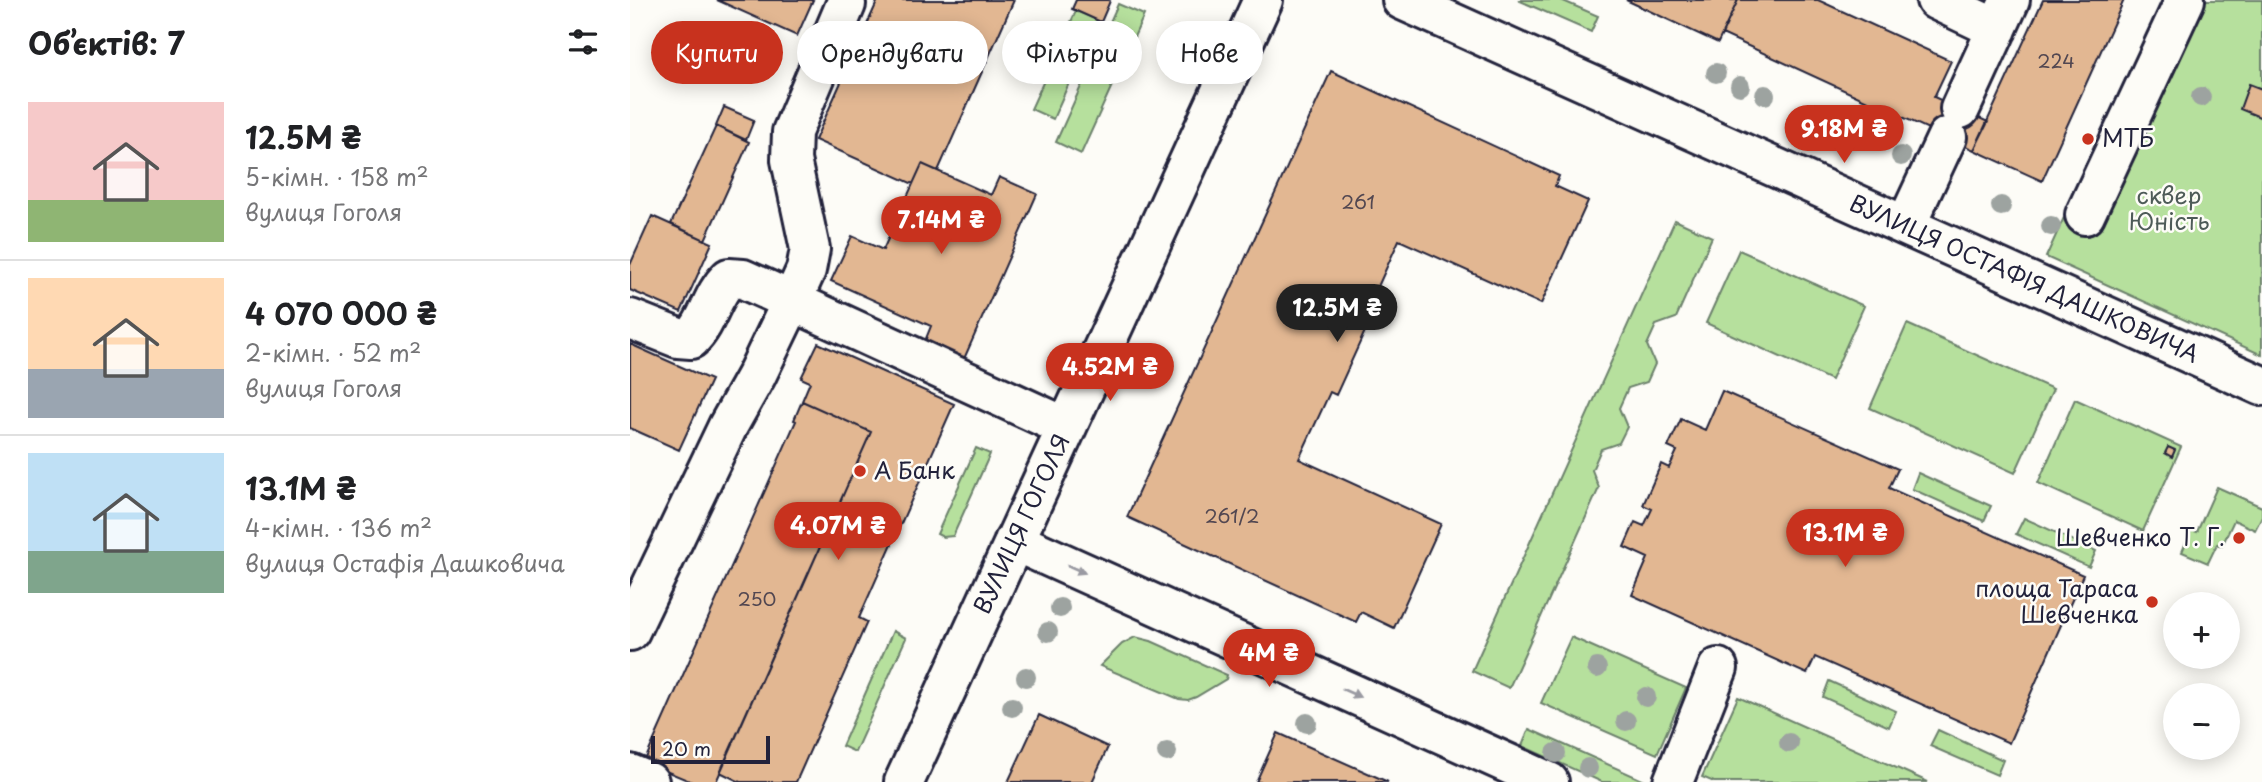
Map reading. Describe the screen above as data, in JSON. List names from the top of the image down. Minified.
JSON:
{"streets":{"street":["ВУЛИЦЯ ОСТАФІЯ ДАШКОВИЧА","ВУЛИЦЯ ГОГОЛЯ"]},"parks":["сквер Юність"],"places":["МТБ","А Банк","Шевченко Т. Г.","площа Тараса Шевченка"],"house_numbers":["224","261","261/2","250"],"scale_bar":"20 m","page":{"heading":"Об’єктів: 7","chip":["Купити","Орендувати","Фільтри","Нове"],"list":[{"name":"12.5M ₴","note":"5-кімн. · 158 m² · вулиця Гоголя"},{"name":"4 070 000 ₴","note":"2-кімн. · 52 m² · вулиця Гоголя"},{"name":"13.1M ₴","note":"4-кімн. · 136 m² · вулиця Остафія Дашковича"}],"price":["9.18M ₴","7.14M ₴","12.5M ₴","4.52M ₴","4.07M ₴","13.1M ₴","4M ₴"],"map_buttons":["+","−"],"scale":"20 m"}}
